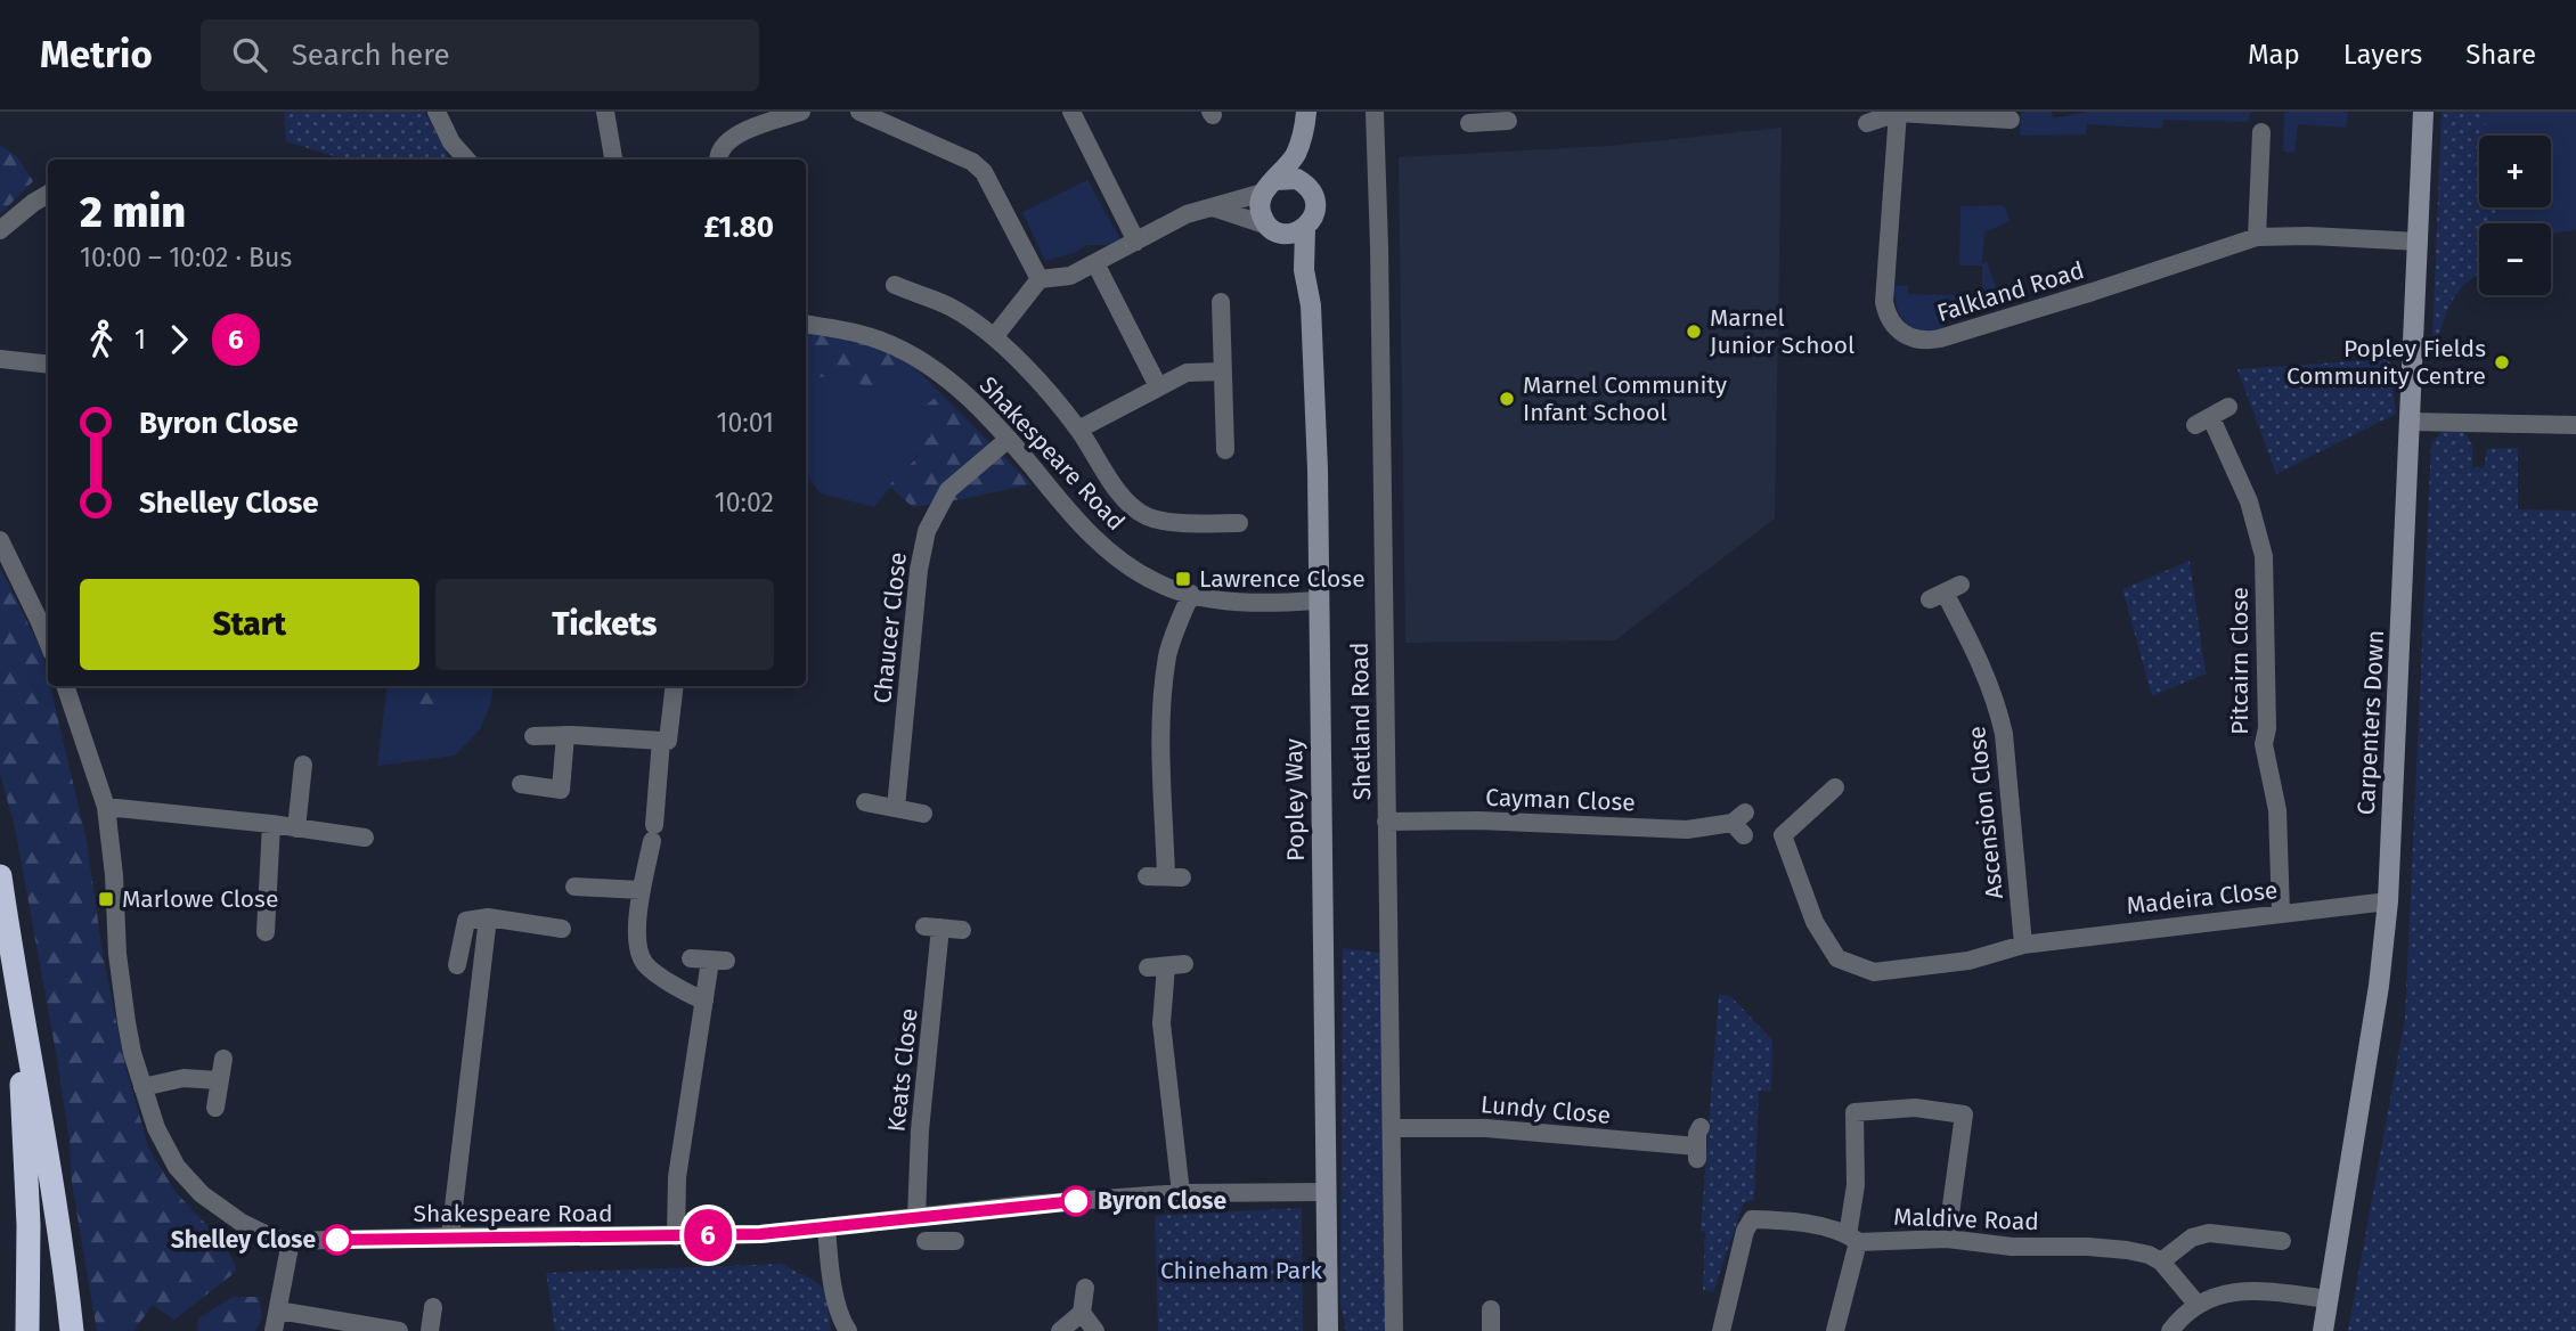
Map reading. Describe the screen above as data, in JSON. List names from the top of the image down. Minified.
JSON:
{"streets":{"street":["Falkland Road","Shakespeare Road","Chaucer Close","Pitcairn Close","Shetland Road","Carpenters Down","Popley Way","Cayman Close","Ascension Close","Madeira Close","Keats Close","Lundy Close","Maldive Road"]},"crossings":[["Falkland Road","Carpenters Down"],["Shakespeare Road","Chaucer Close"],["Shakespeare Road","Popley Way"],["Shakespeare Road","Keats Close"],["Pitcairn Close","Madeira Close"],["Shetland Road","Cayman Close"],["Shetland Road","Lundy Close"],["Carpenters Down","Madeira Close"],["Ascension Close","Madeira Close"]],"parks":["Chineham Park"],"places":{"other":["Marnel Junior School","Popley Fields Community Centre","Marnel Community Infant School","Byron Close","Shelley Close"],"transit":["Lawrence Close","Marlowe Close"]},"lines":["bus line 6"],"page":{"header":"Metrio","search":"Search here","nav":["Map","Layers","Share"],"on_map":"6","map_buttons":["+","−"],"heading":["2 min","10:00 – 10:02 · Bus","£1.80"],"legs":["1","6"],"list":[{"name":"Byron Close","value":"10:01"},{"name":"Shelley Close","value":"10:02"}],"buttons":["Start","Tickets"]}}
